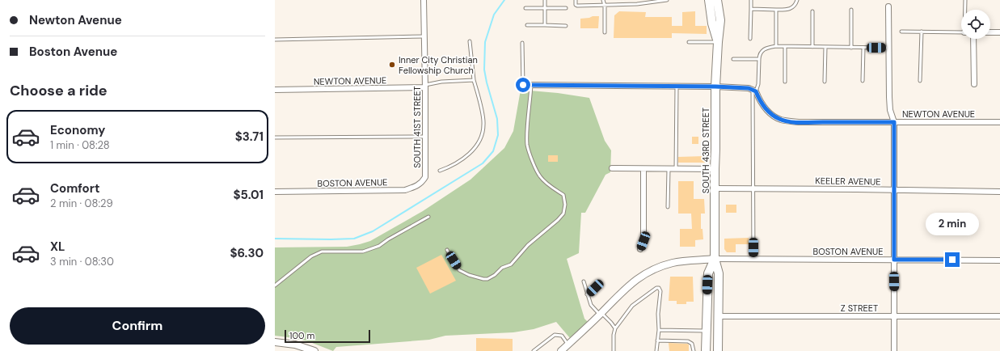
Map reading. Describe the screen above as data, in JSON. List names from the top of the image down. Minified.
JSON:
{"streets":{"main road":["SOUTH 43RD STREET"],"street":["NEWTON AVENUE","SOUTH 41ST STREET","KEELER AVENUE","BOSTON AVENUE","Z STREET"]},"crossings":[["NEWTON AVENUE","SOUTH 41ST STREET"],["SOUTH 41ST STREET","BOSTON AVENUE"],["SOUTH 43RD STREET","KEELER AVENUE"],["SOUTH 43RD STREET","BOSTON AVENUE"],["SOUTH 43RD STREET","Z STREET"]],"places":["Inner City Christian Fellowship Church"],"scale_bar":"100 m","page":{"banner":["Newton Avenue","Boston Avenue"],"heading":"Choose a ride","list":[{"name":"Economy","note":"1 min · 08:28","value":"$3.71"},{"name":"Comfort","note":"2 min · 08:29","value":"$5.01"},{"name":"XL","note":"3 min · 08:30","value":"$6.30"}],"bubble":"2 min","buttons":"Confirm","scale":"100 m"}}
